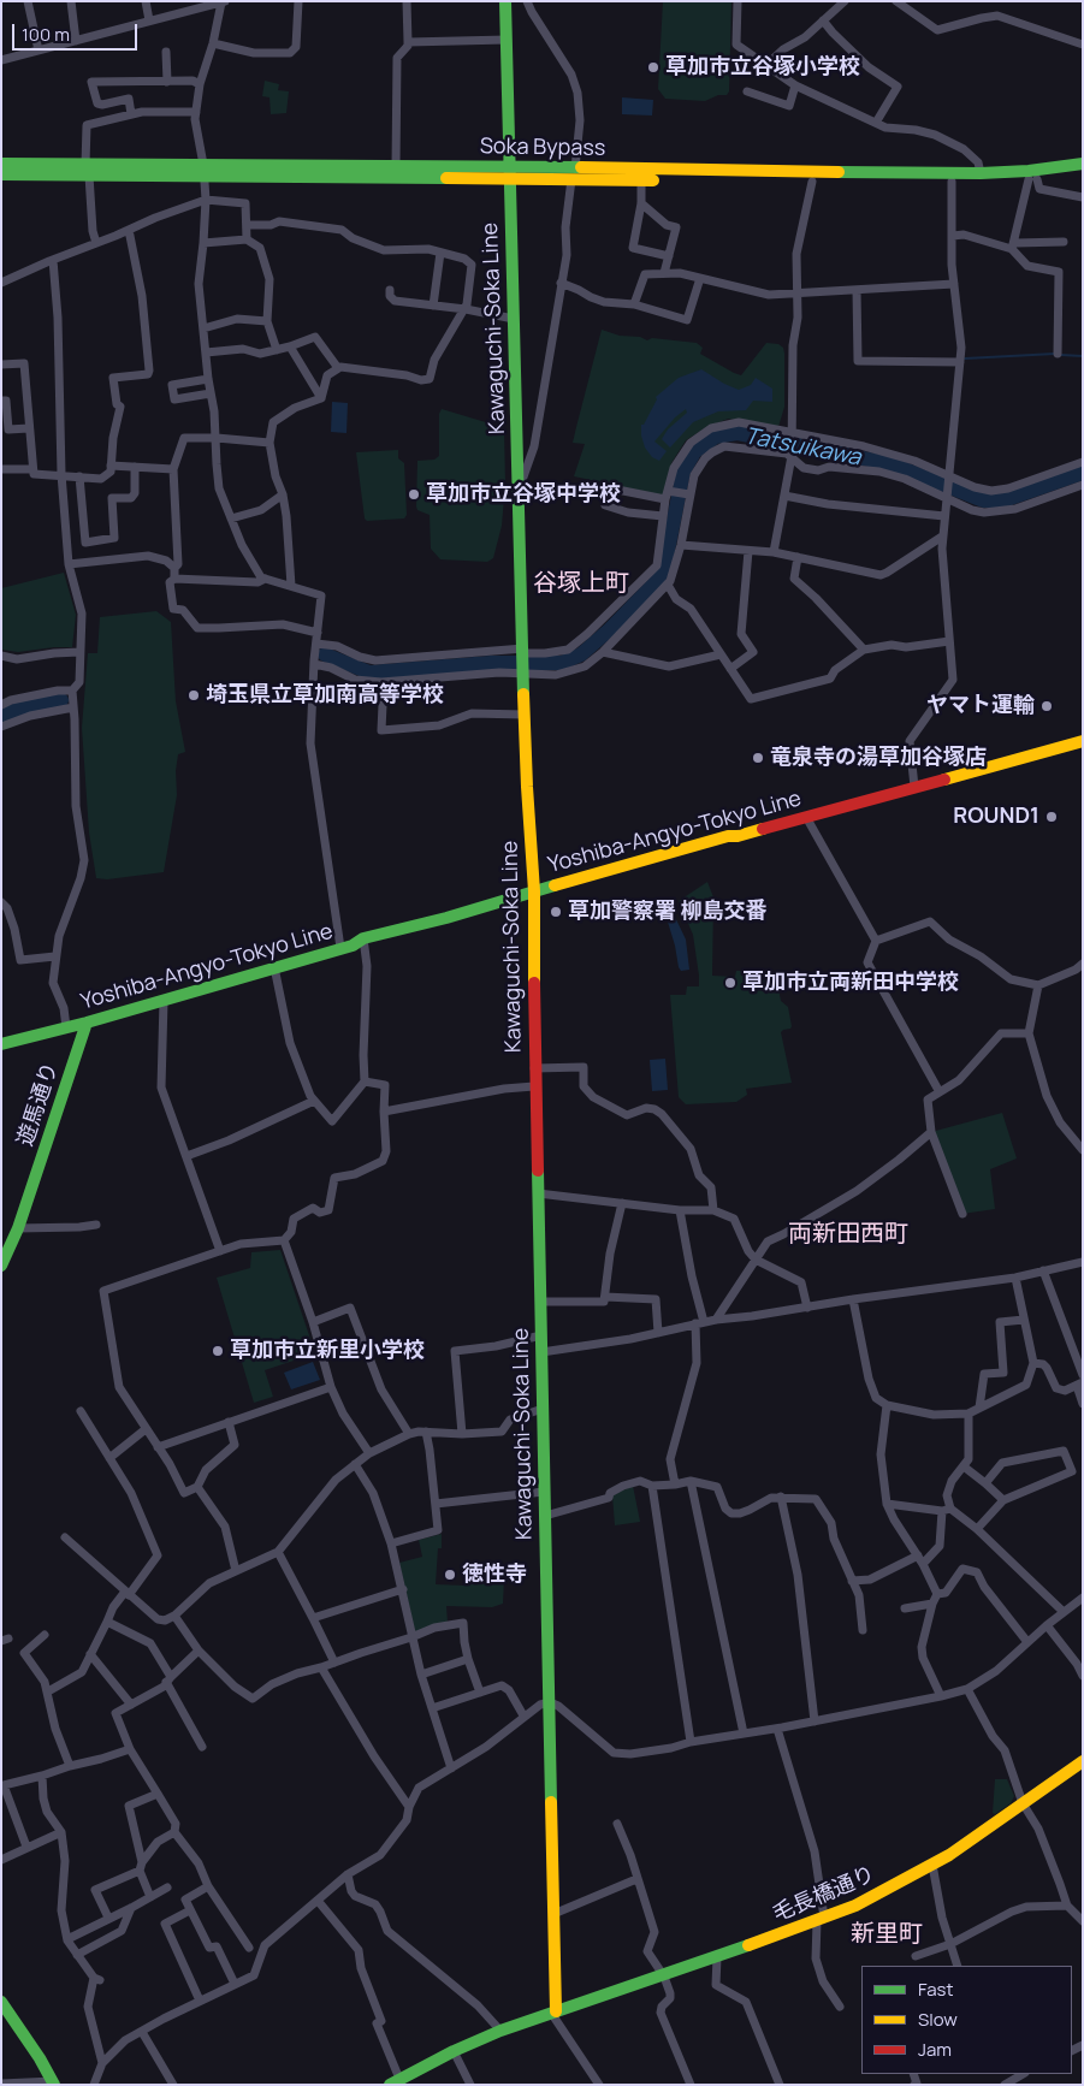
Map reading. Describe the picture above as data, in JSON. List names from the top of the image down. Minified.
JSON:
{"streets":{"main road":["Soka Bypass","Kawaguchi-Soka Line","Yoshiba-Angyo-Tokyo Line","遊馬通り","毛長橋通り"]},"crossings":[["Soka Bypass","Kawaguchi-Soka Line"],["Kawaguchi-Soka Line","Yoshiba-Angyo-Tokyo Line"],["Kawaguchi-Soka Line","毛長橋通り"],["Yoshiba-Angyo-Tokyo Line","遊馬通り"]],"districts":["谷塚上町","両新田西町","新里町"],"water":["Tatsuikawa"],"places":["草加市立谷塚小学校","草加市立谷塚中学校","埼玉県立草加南高等学校","ヤマト運輸","竜泉寺の湯草加谷塚店","ROUND1","草加警察署 柳島交番","草加市立両新田中学校","草加市立新里小学校","徳性寺"],"legend":["Fast","Slow","Jam"],"scale_bar":"100 m"}
